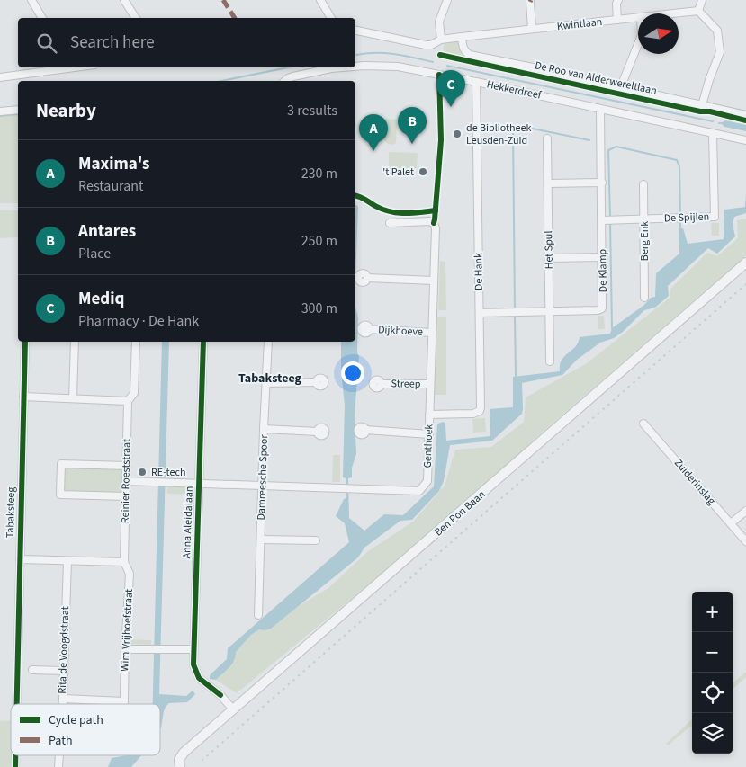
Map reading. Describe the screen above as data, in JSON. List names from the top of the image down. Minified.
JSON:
{"streets":{"street":["Kwintlaan","De Roo van Alderwereltlaan","Hekkerdreef","De Spijlen","Berg Enk","Het Spul","De Klamp","De Hank","Dijkhoeve","Streep","Genthoek","Damreesche Spoor","Reinier Roeststraat","Zuiderinslag","Tabaksteeg","Ben Pon Baan","Anna Aleidalaan","Wim Vrijhoefstraat","Rita de Voogdstraat"]},"crossings":[["Kwintlaan","De Roo van Alderwereltlaan"],["Hekkerdreef","De Spijlen"],["Hekkerdreef","De Klamp"],["Hekkerdreef","De Hank"],["De Spijlen","Berg Enk"],["De Spijlen","De Klamp"],["Het Spul","De Klamp"],["De Klamp","De Hank"],["De Hank","Genthoek"],["Dijkhoeve","Genthoek"],["Streep","Genthoek"],["Genthoek","Damreesche Spoor"],["Genthoek","Reinier Roeststraat"],["Genthoek","Anna Aleidalaan"],["Reinier Roeststraat","Wim Vrijhoefstraat"],["Ben Pon Baan","Anna Aleidalaan"]],"districts":["Tabaksteeg"],"places":["de Bibliotheek Leusden-Zuid","'t Palet","RE-tech"],"legend":["Cycle path","Path"],"north":"right","page":{"search":"Search here","pins":["C","B","A"],"heading":["Nearby","3 results"],"list":[{"mark":"A","name":"Maxima's","note":"Restaurant","value":"230 m"},{"mark":"B","name":"Antares","note":"Place","value":"250 m"},{"mark":"C","name":"Mediq","note":"Pharmacy · De Hank","value":"300 m"}],"map_buttons":["+","−"]}}
